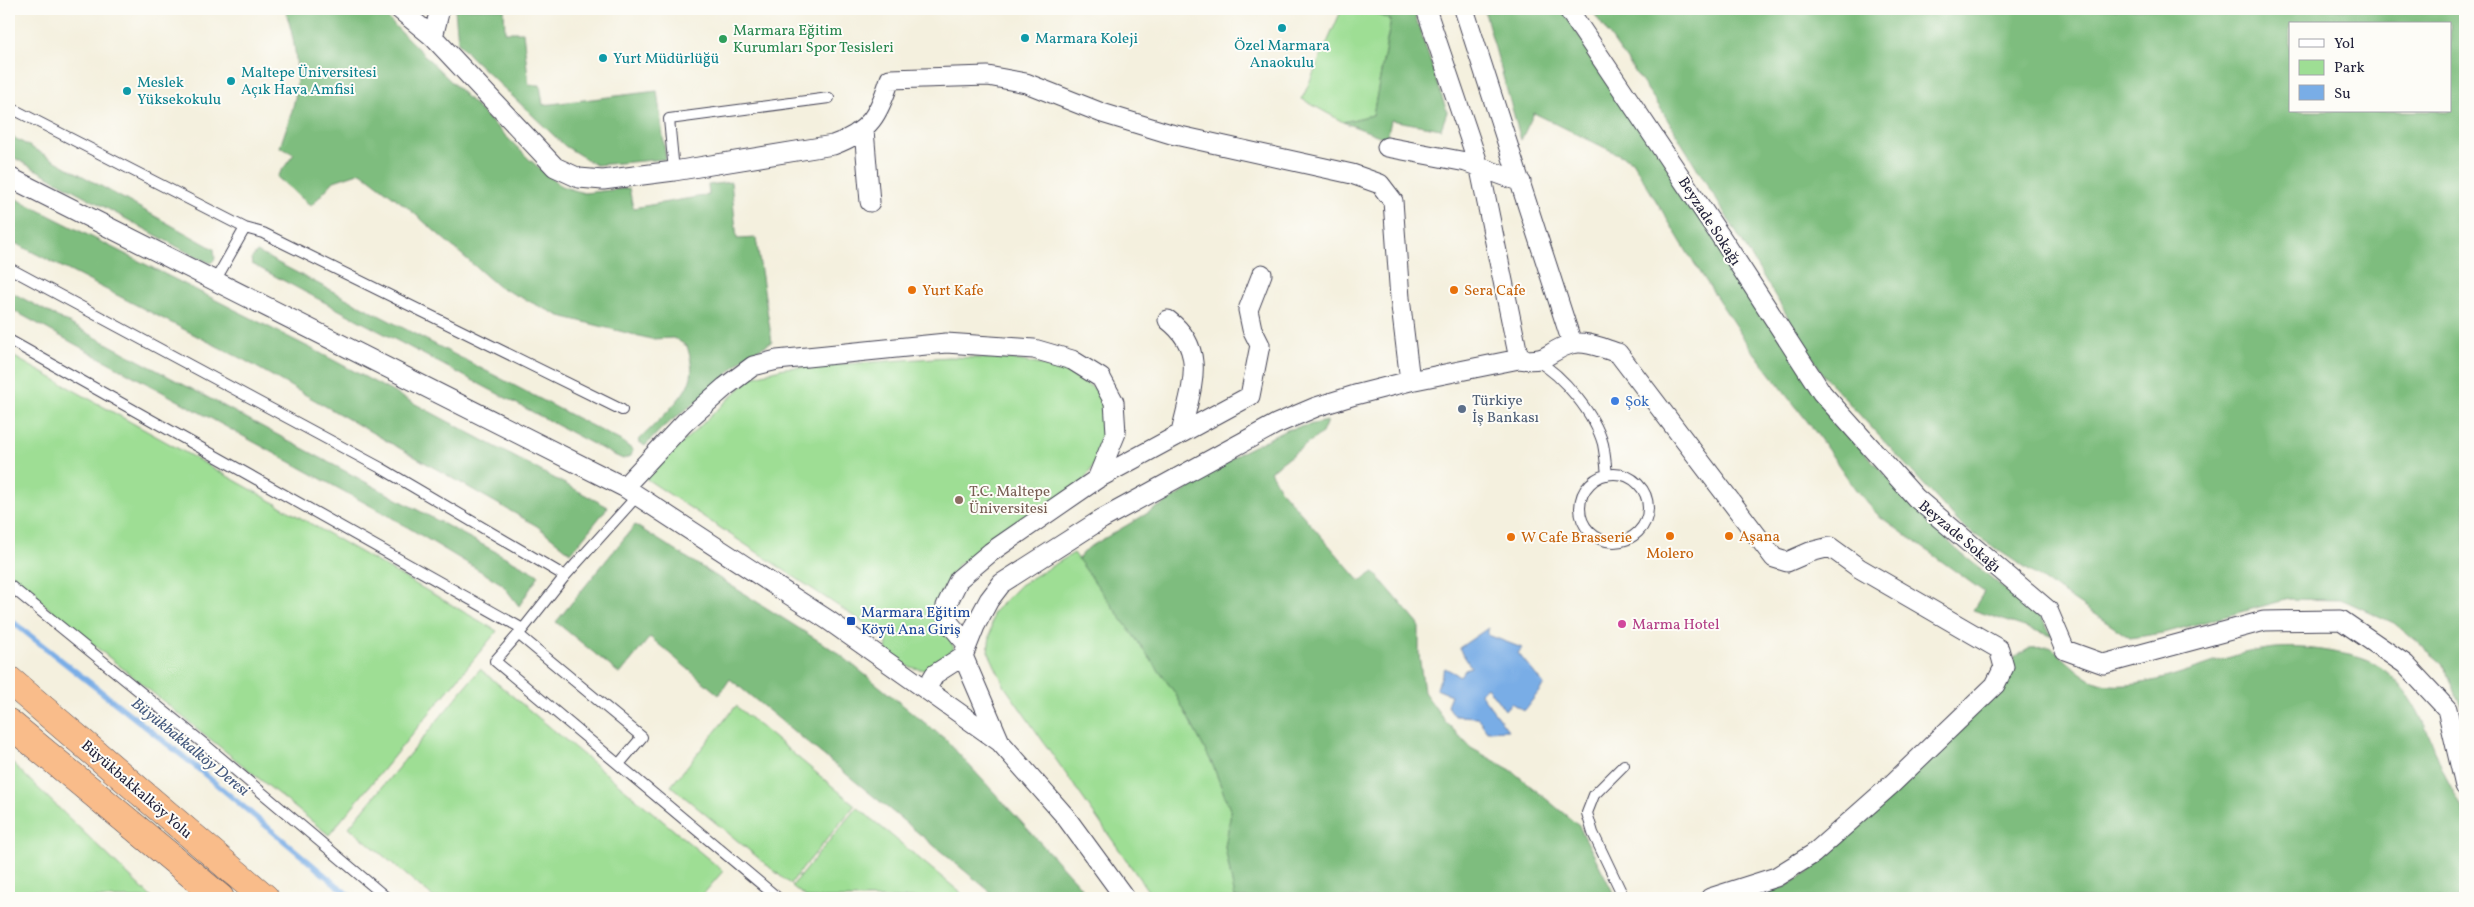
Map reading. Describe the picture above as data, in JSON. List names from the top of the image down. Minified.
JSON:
{"streets":{"highway":["Büyükbakkalköy Yolu"],"street":["Beyzade Sokağı"]},"water":["Büyükbakkalköy Deresi"],"places":{"other":["Özel Marmara Anaokulu","Marmara Koleji","Marmara Eğitim Kurumları Spor Tesisleri","Yurt Müdürlüğü","Maltepe Üniversitesi Açık Hava Amfisi","Meslek Yüksekokulu","Yurt Kafe","Sera Cafe","Şok","Türkiye İş Bankası","T.C. Maltepe Üniversitesi","Molero","Aşana","W Cafe Brasserie","Marma Hotel"],"transit":["Marmara Eğitim Köyü Ana Giriş"]},"legend":["Yol","Park","Su"]}
